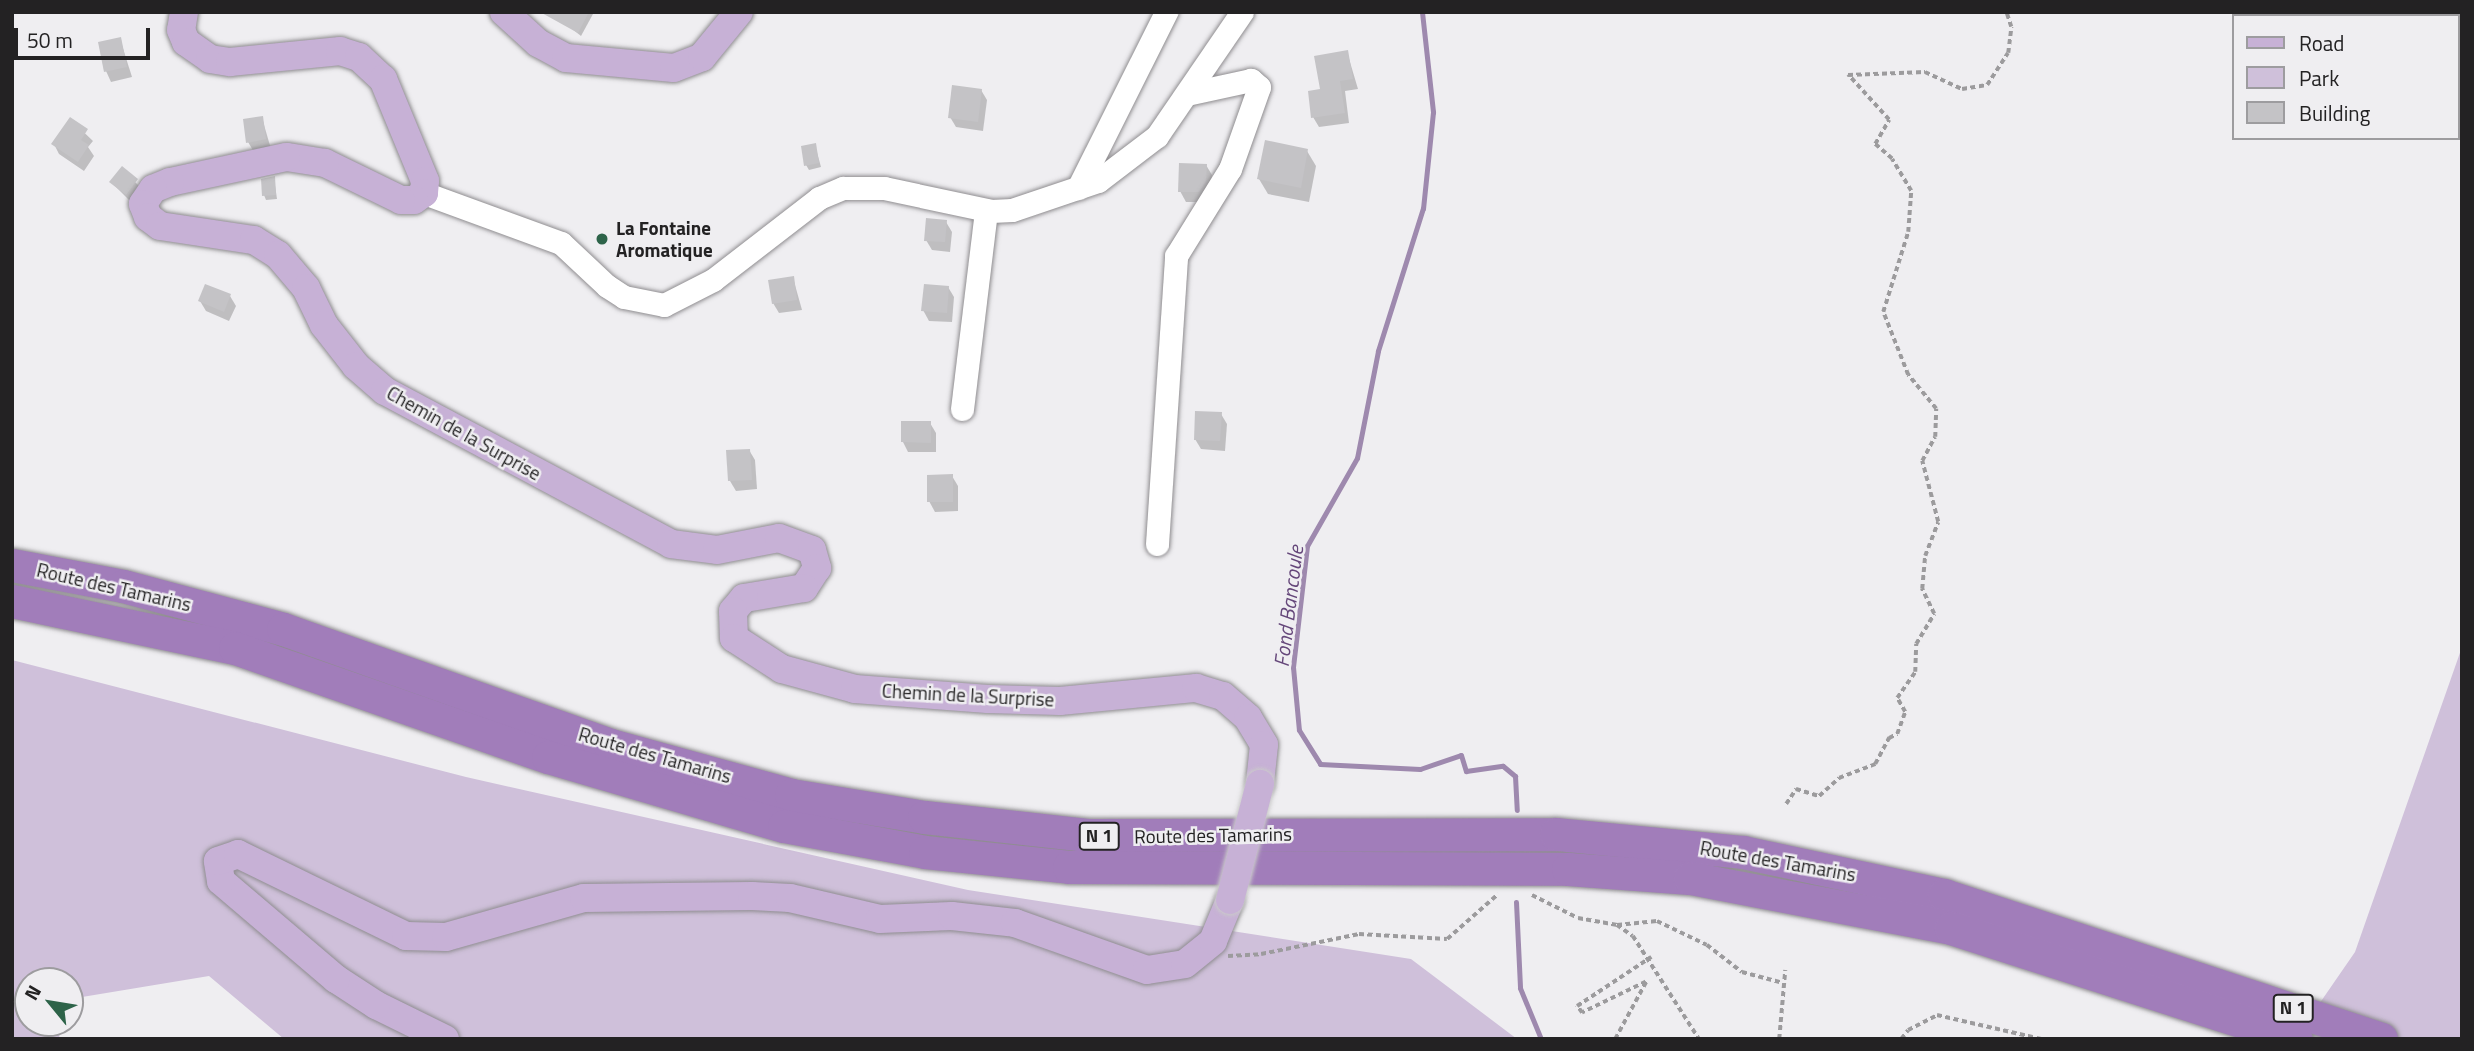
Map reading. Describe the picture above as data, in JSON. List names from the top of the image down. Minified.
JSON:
{"streets":{"highway":["Route des Tamarins","N 1"],"main road":["Chemin de la Surprise"]},"water":["Fond Bancoule"],"places":["La Fontaine Aromatique"],"legend":["Road","Park","Building"],"scale_bar":"50 m","north":"top left"}
